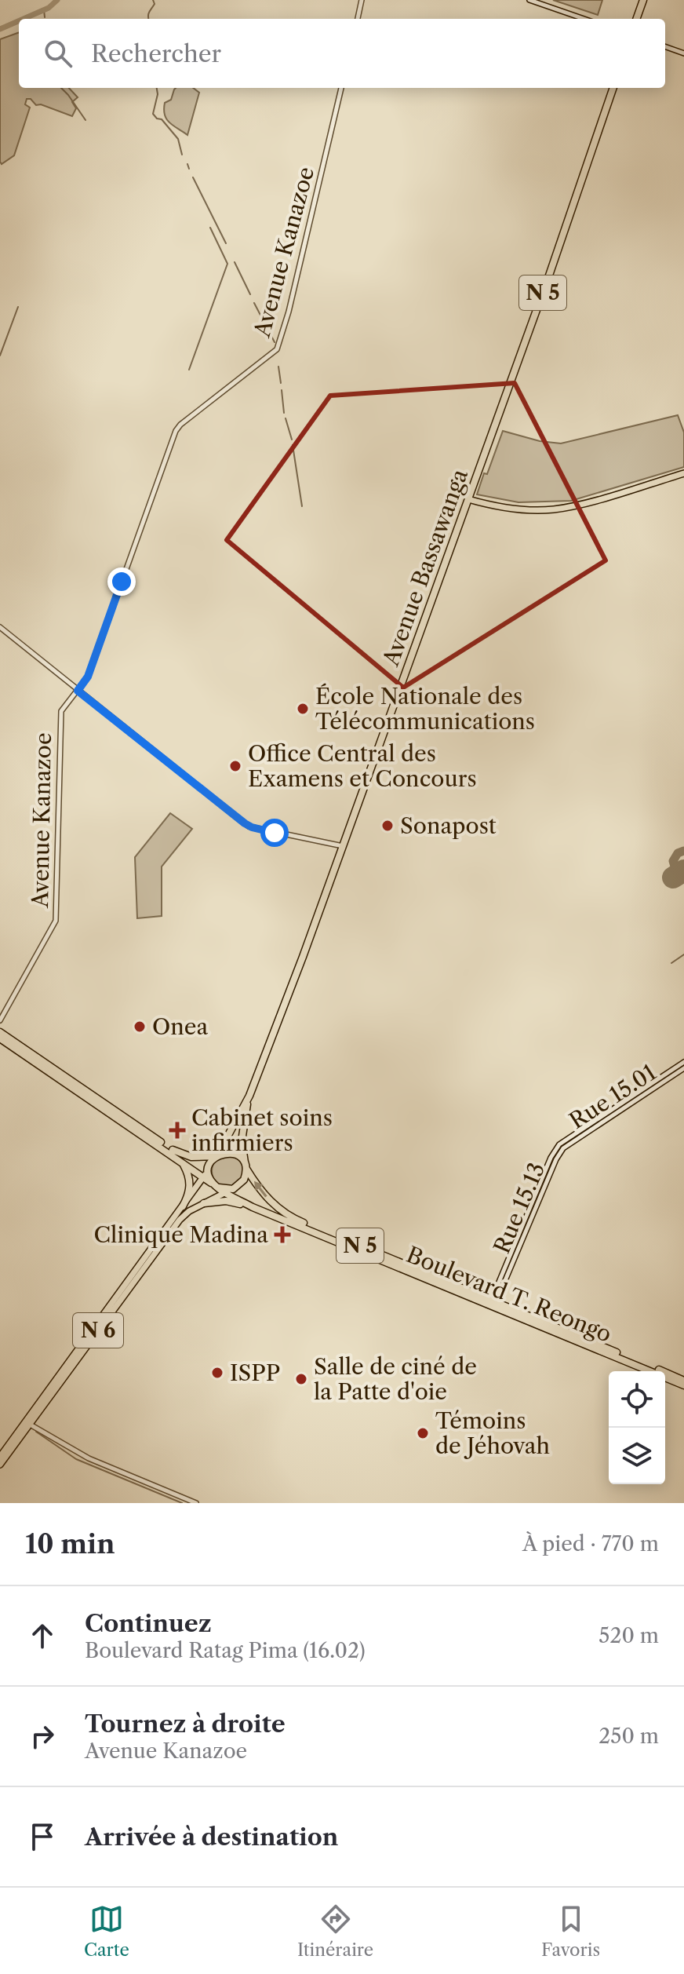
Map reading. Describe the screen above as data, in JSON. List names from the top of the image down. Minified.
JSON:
{"streets":{"highway":["N 5","Avenue Bassawanga","Boulevard T. Reongo","N 6"],"street":["Avenue Kanazoe","Rue 15.01","Rue 15.13"]},"crossings":[["N 5","Avenue Bassawanga"],["N 5","Rue 15.13"],["N 5","Boulevard T. Reongo"],["N 5","N 6"],["Avenue Bassawanga","Boulevard T. Reongo"],["Avenue Bassawanga","N 6"],["Rue 15.01","Rue 15.13"],["Boulevard T. Reongo","N 6"]],"places":{"other":["École Nationale des Télécommunications","Office Central des Examens et Concours","Sonapost","Onea","ISPP","Salle de ciné de la Patte d'oie","Témoins de Jéhovah"],"health":["Cabinet soins infirmiers","Clinique Madina"]},"page":{"search":"Rechercher","heading":["10 min","À pied · 770 m"],"list":[["Continuez","Boulevard Ratag Pima (16.02)","520 m"],["Tournez à droite","Avenue Kanazoe","250 m"],"Arrivée à destination"],"nav":["Carte","Itinéraire","Favoris"]}}
